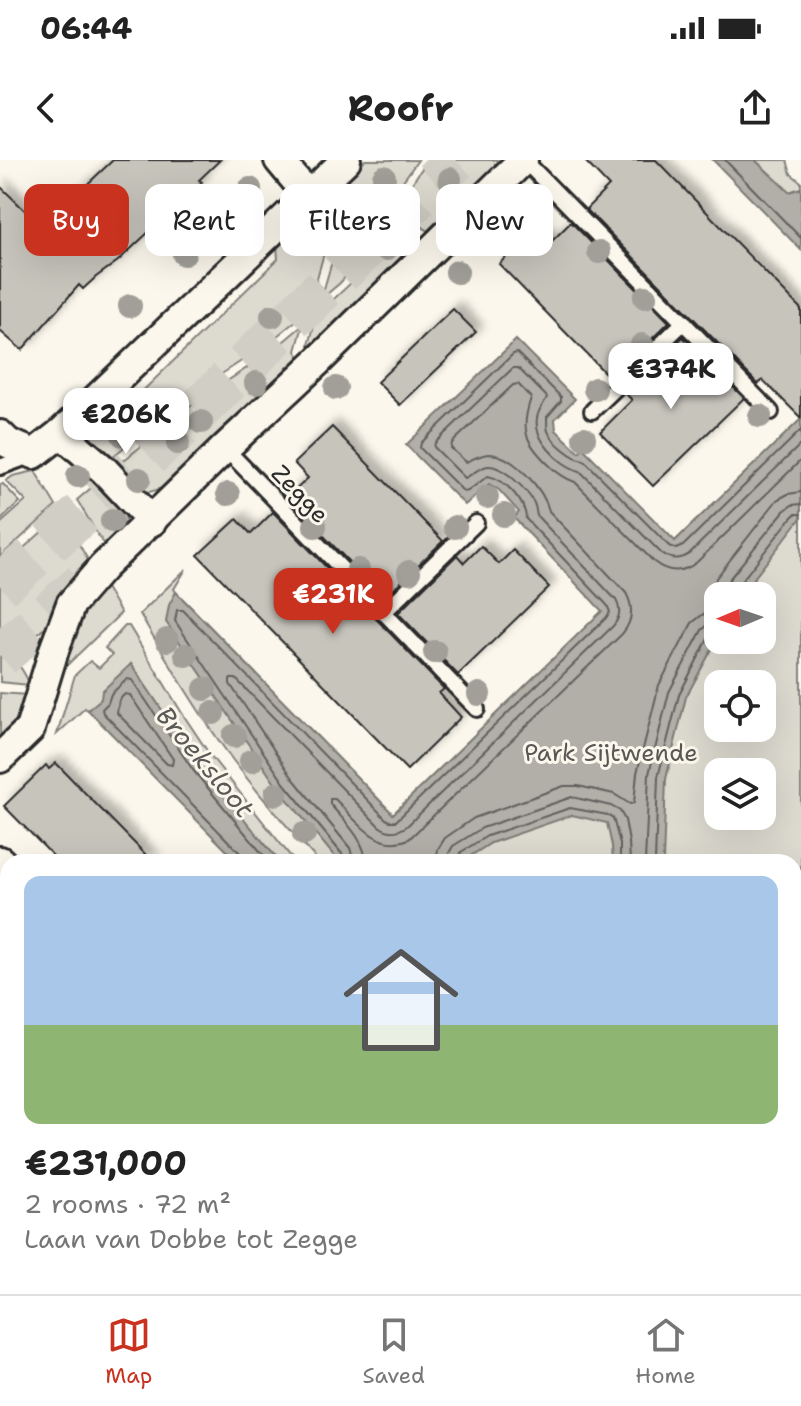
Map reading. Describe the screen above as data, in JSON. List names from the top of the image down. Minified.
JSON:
{"streets":{"lane":["Zegge"]},"water":["Broeksloot"],"parks":["Park Sijtwende"],"north":"left","page":{"status":"06:44","header":"Roofr","chip":["Buy","Rent","Filters","New"],"price":["€374K","€206K","€231K"],"list":[{"name":"€231,000","note":"2 rooms · 72 m² · Laan van Dobbe tot Zegge"}],"tabs":["Map","Saved","Home"]}}
